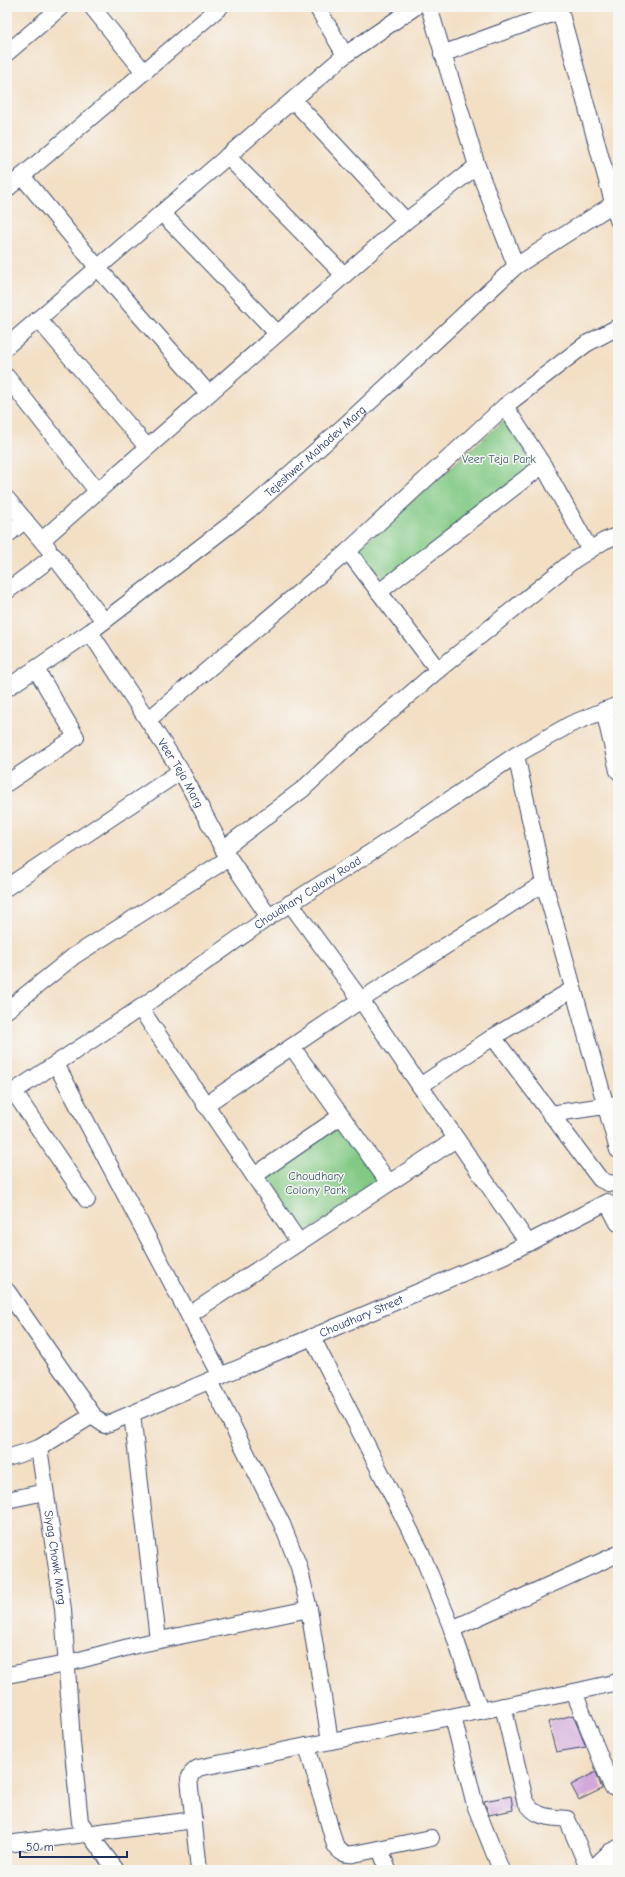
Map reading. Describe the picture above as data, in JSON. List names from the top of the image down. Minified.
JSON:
{"streets":{"street":["Tejeshwer Mahadev Marg","Veer Teja Marg","Choudhary Colony Road","Choudhary Street","Siyag Chowk Marg"]},"crossings":[["Tejeshwer Mahadev Marg","Veer Teja Marg"],["Veer Teja Marg","Choudhary Colony Road"]],"parks":["Veer Teja Park","Choudhary Colony Park"],"scale_bar":"50 m"}
